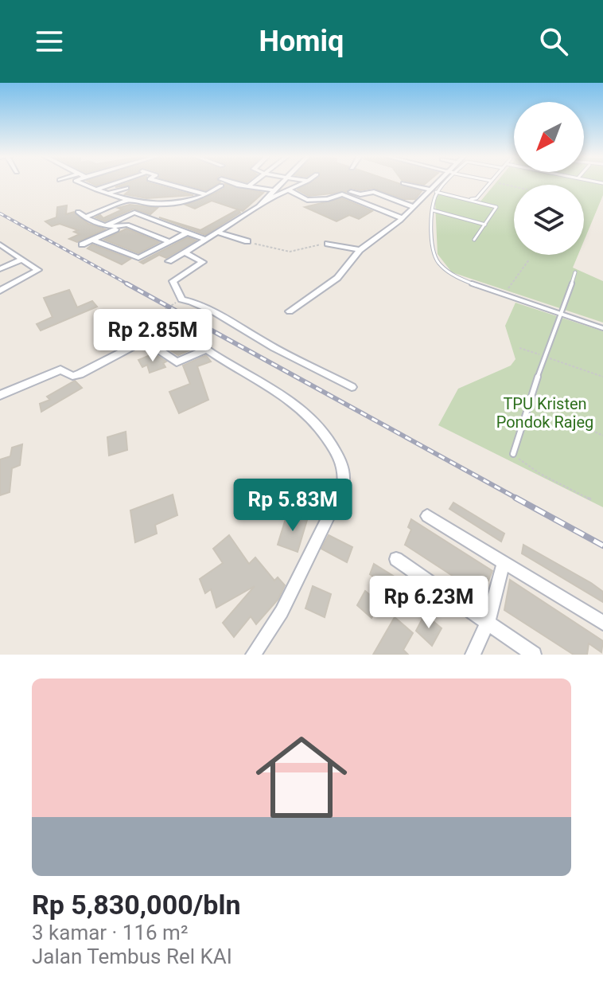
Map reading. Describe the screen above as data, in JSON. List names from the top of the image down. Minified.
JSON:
{"parks":["TPU Kristen Pondok Rajeg"],"north":"bottom left","page":{"header":"Homiq","price":["Rp 2.85M","Rp 5.83M","Rp 6.23M"],"list":[{"name":"Rp 5,830,000/bln","note":"3 kamar · 116 m² · Jalan Tembus Rel KAI"}]}}
